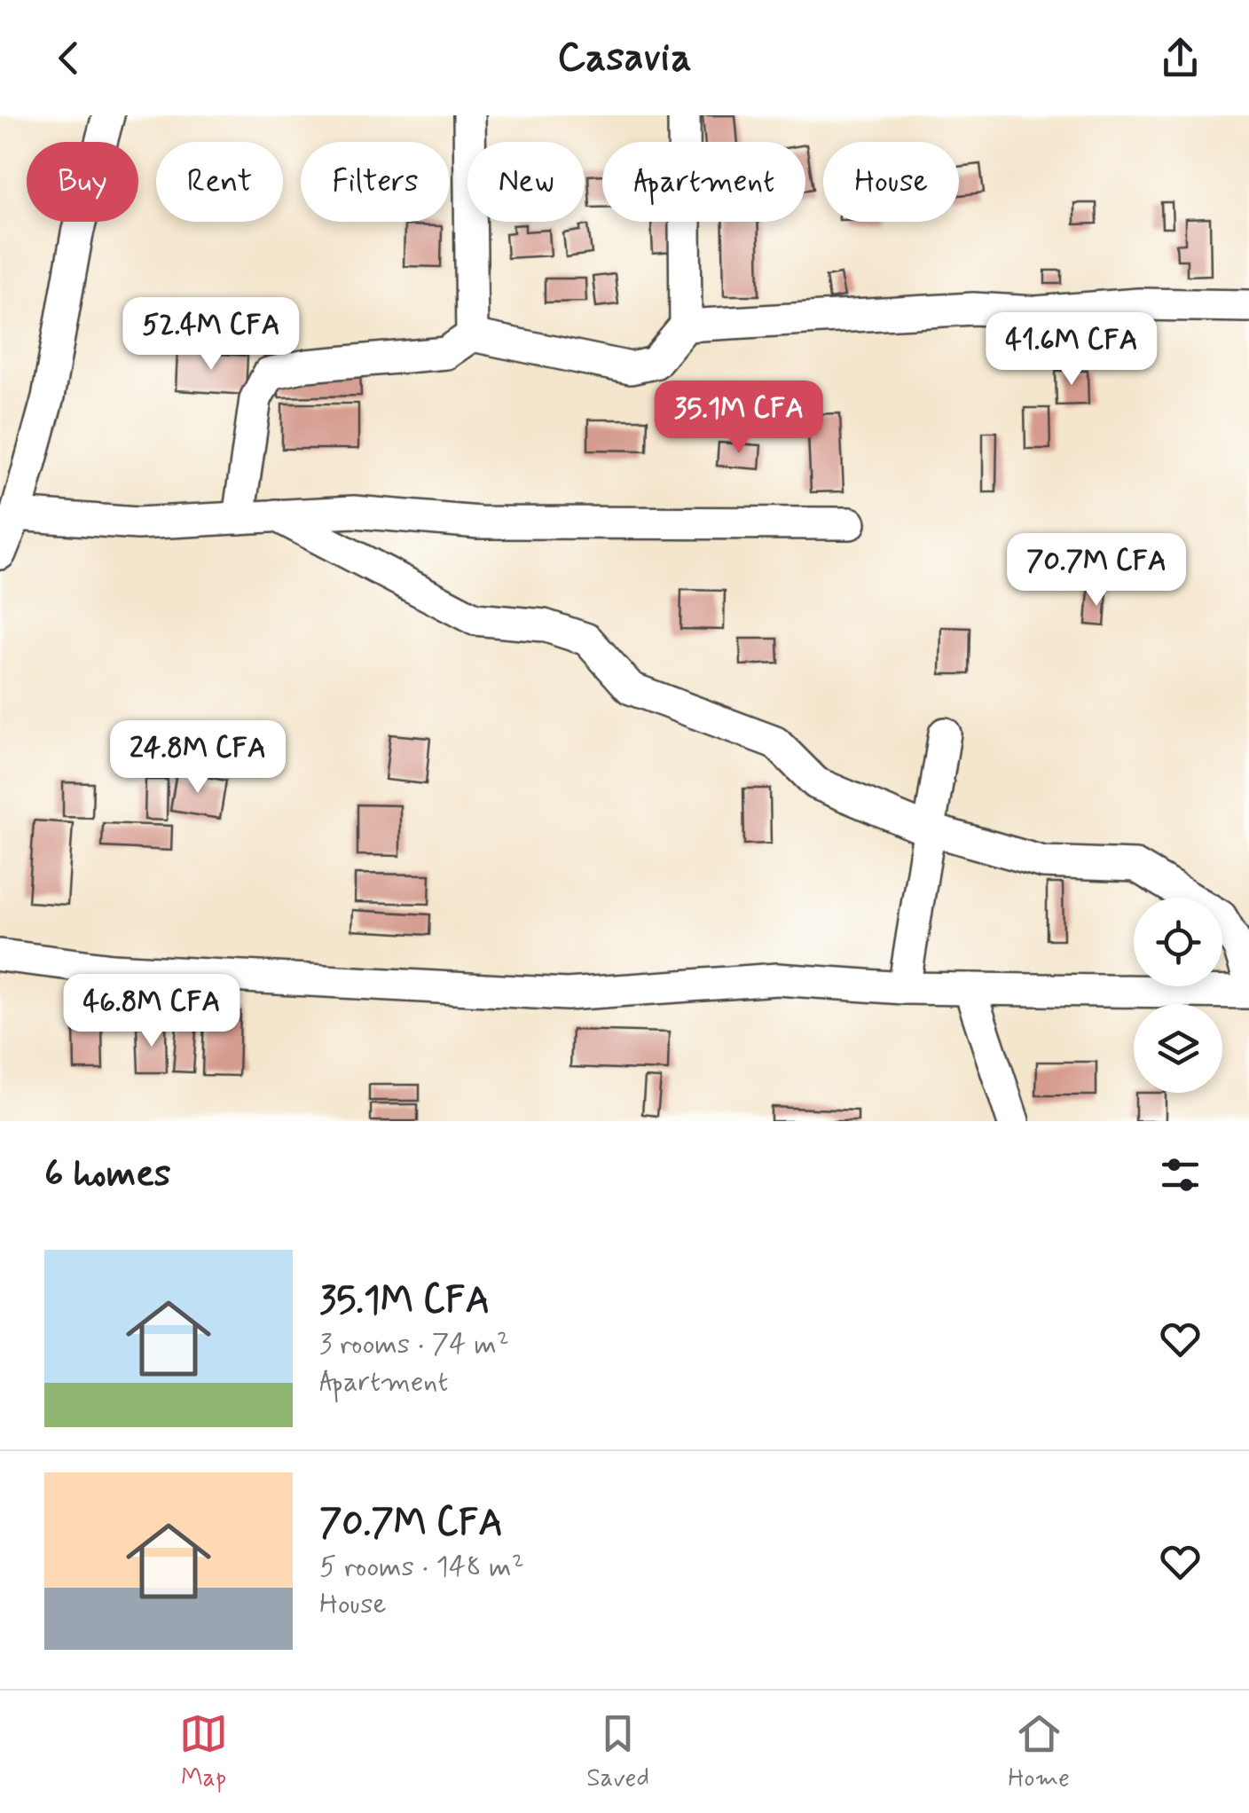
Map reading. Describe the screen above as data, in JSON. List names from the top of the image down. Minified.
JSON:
{"page":{"header":"Casavia","chip":["Buy","Rent","Filters","New","Apartment","House"],"price":["52.4M CFA","41.6M CFA","35.1M CFA","70.7M CFA","24.8M CFA","46.8M CFA"],"heading":"6 homes","list":[{"name":"35.1M CFA","note":"3 rooms · 74 m² · Apartment"},{"name":"70.7M CFA","note":"5 rooms · 148 m² · House"}],"tabs":["Map","Saved","Home"]}}
